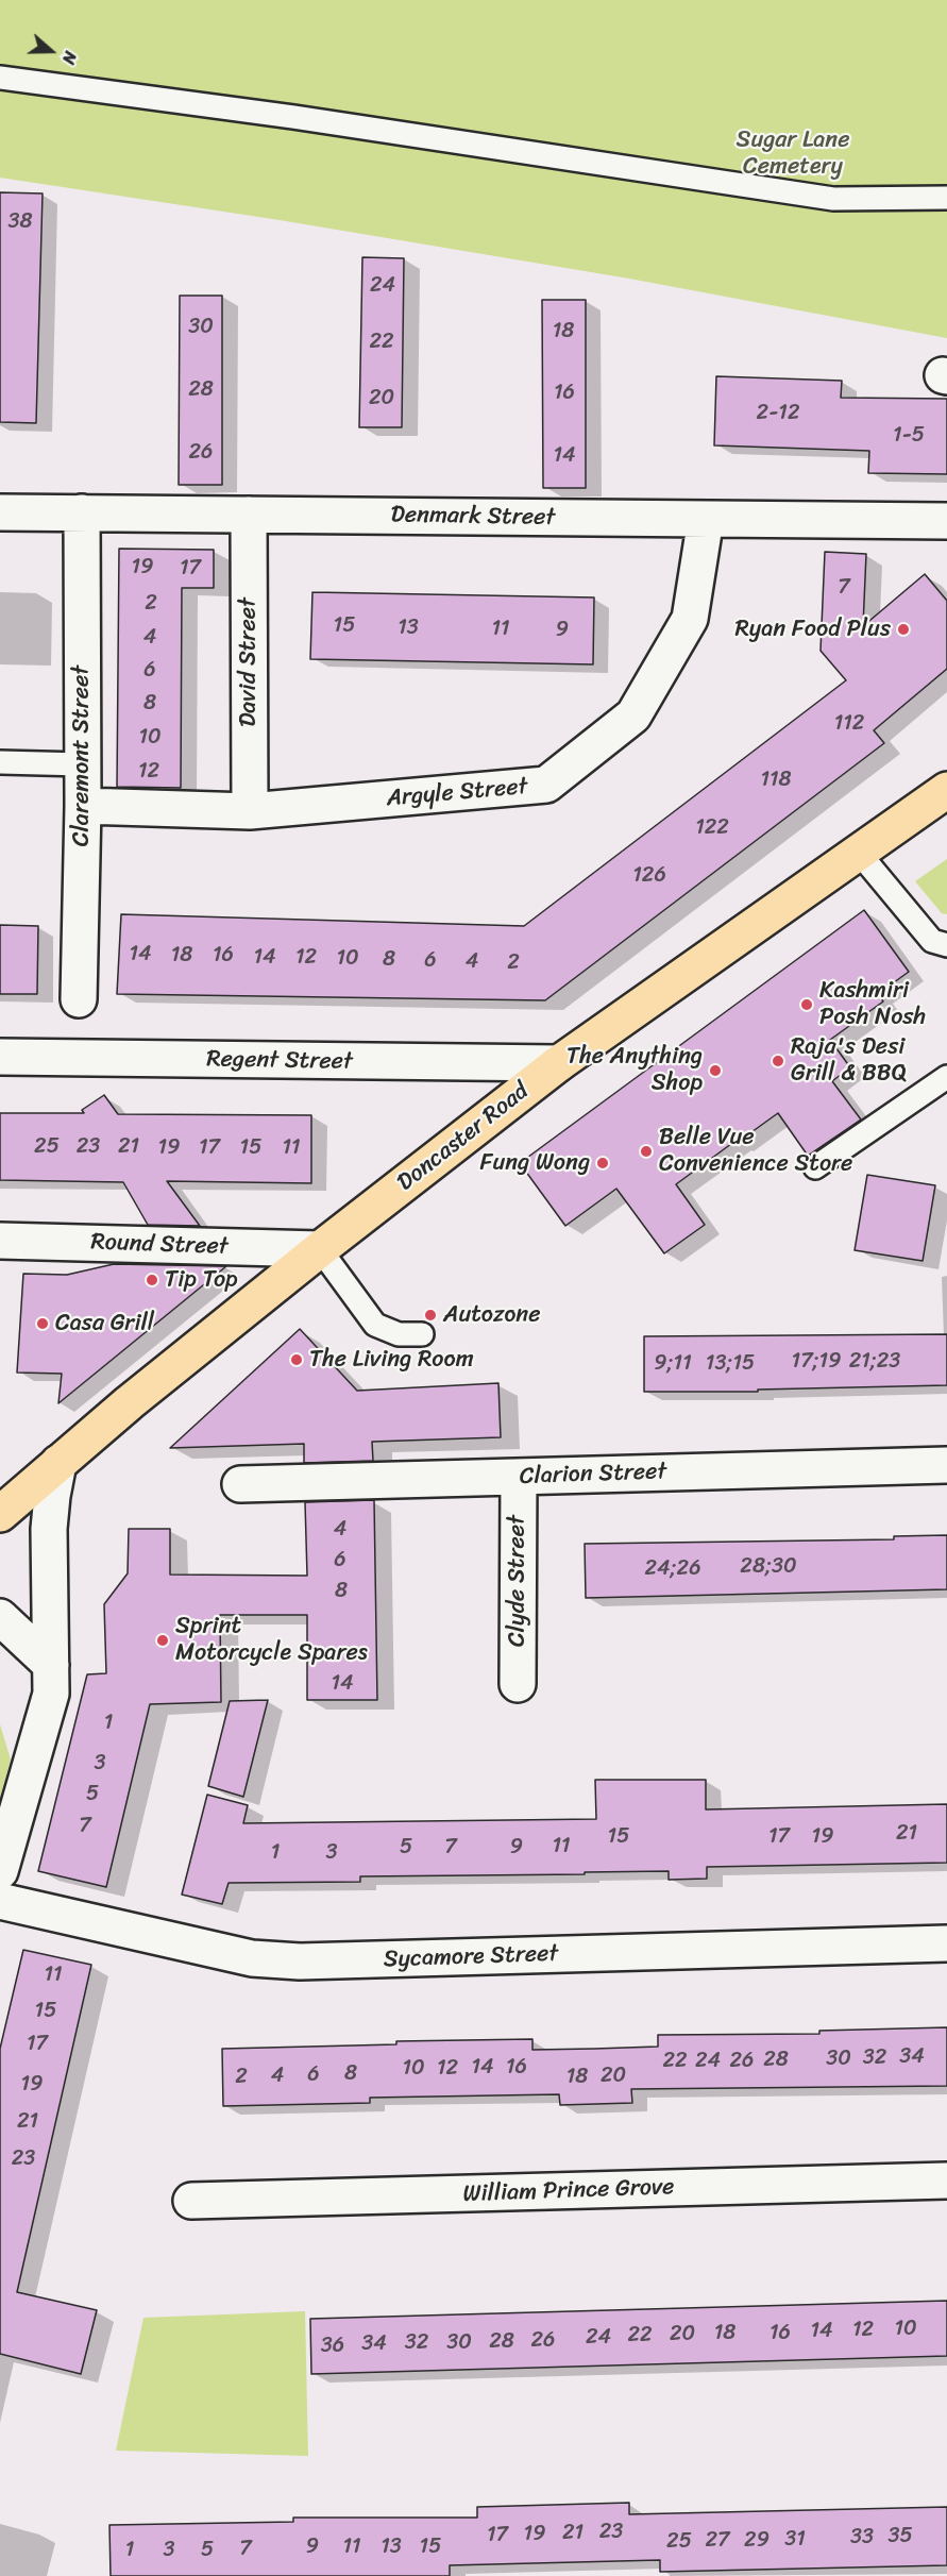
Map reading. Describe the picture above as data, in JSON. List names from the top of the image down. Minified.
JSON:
{"streets":{"highway":["Doncaster Road"],"street":["Denmark Street","David Street","Claremont Street","Argyle Street","Regent Street","Round Street","Clarion Street","Clyde Street","Sycamore Street","William Prince Grove"]},"crossings":[["Denmark Street","David Street"],["Denmark Street","Claremont Street"],["Denmark Street","Argyle Street"],["David Street","Argyle Street"],["Claremont Street","Argyle Street"],["Regent Street","Doncaster Road"],["Doncaster Road","Round Street"],["Clarion Street","Clyde Street"]],"parks":["Sugar Lane Cemetery"],"places":["Ryan Food Plus","Kashmiri Posh Nosh","Raja's Desi Grill & BBQ","The Anything Shop","Belle Vue Convenience Store","Fung Wong","Tip Top","Autozone","Casa Grill","The Living Room","Sprint Motorcycle Spares"],"house_numbers":["38","24","30","18","22","28","16","20","2-12","1-5","26","14","19","17","7","2","15","13","11","9","4","6","8","112","10","12","118","122","126","14","18","16","14","12","10","8","6","4","2","25","23","21","19","17","15","11","17;19","21;23","9;11","13;15","4","6","28;30","24;26","8","14","1","3","5","7","21","15","17","19","11","5","7","9","1","3","11","15","17","34","32","30","28","22","24","26","14","16","10","12","8","6","4","20","2","18","19","21","23","10","12","14","18","16","20","22","24","26","28","32","30","34","36","23","21","19","17","35","33","31","27","29","25","9","11","13","15","7","1","3","5"],"north":"right"}
